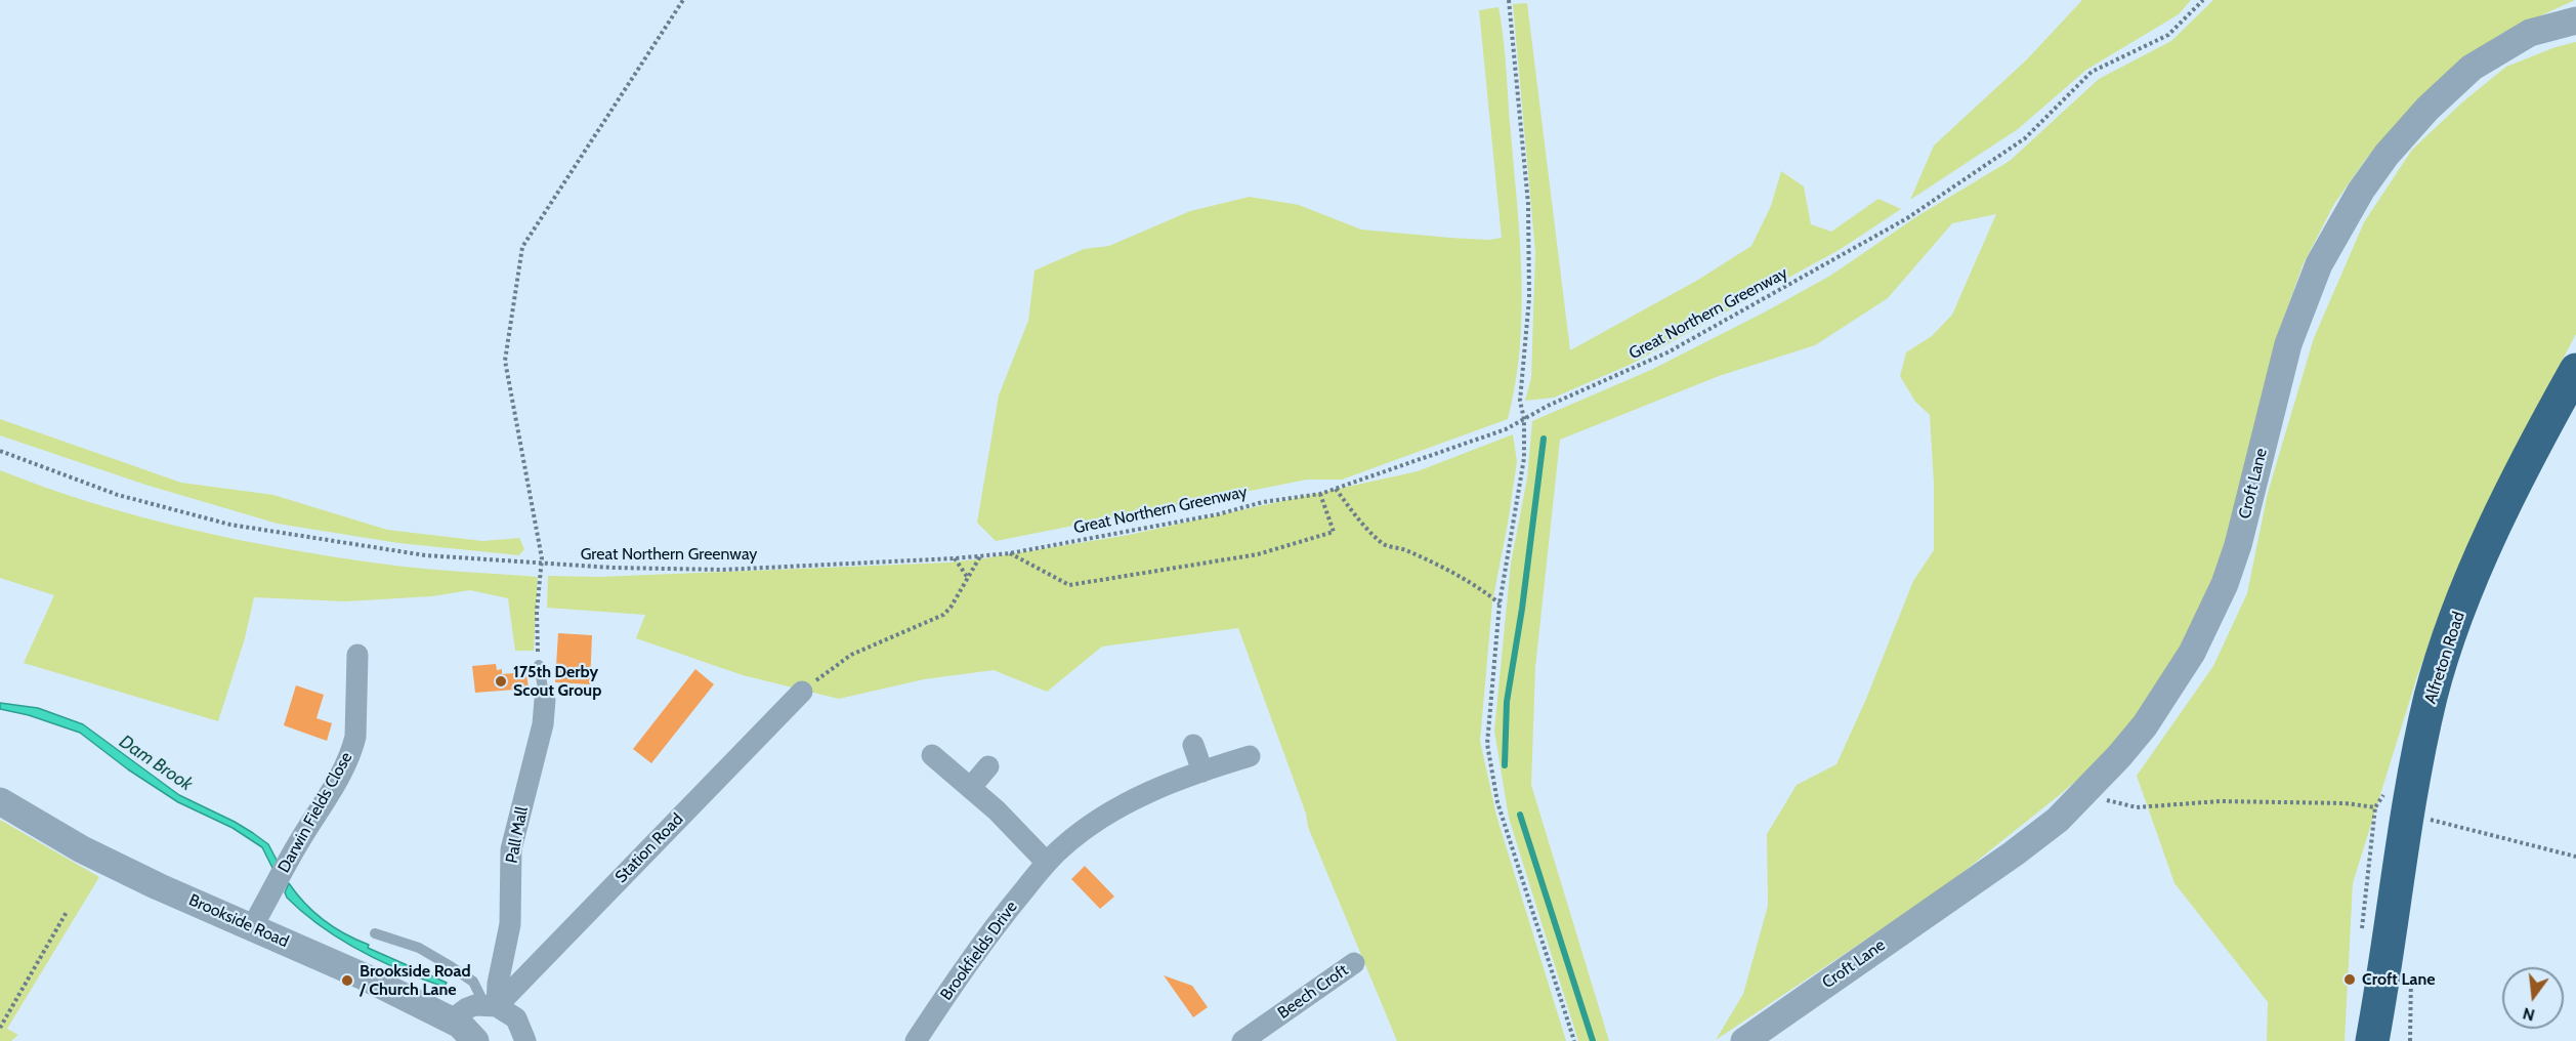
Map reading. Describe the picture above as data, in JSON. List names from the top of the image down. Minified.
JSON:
{"streets":{"highway":["Alfreton Road"],"street":["Croft Lane","Darwin Fields Close","Pall Mall","Station Road","Brookside Road","Brookfields Drive","Beech Croft"],"path":["Great Northern Greenway"]},"crossings":[["Darwin Fields Close","Brookside Road"],["Pall Mall","Station Road"],["Station Road","Brookside Road"]],"water":["Dam Brook"],"places":["175th Derby Scout Group","Croft Lane","Brookside Road / Church Lane"],"north":"bottom"}
